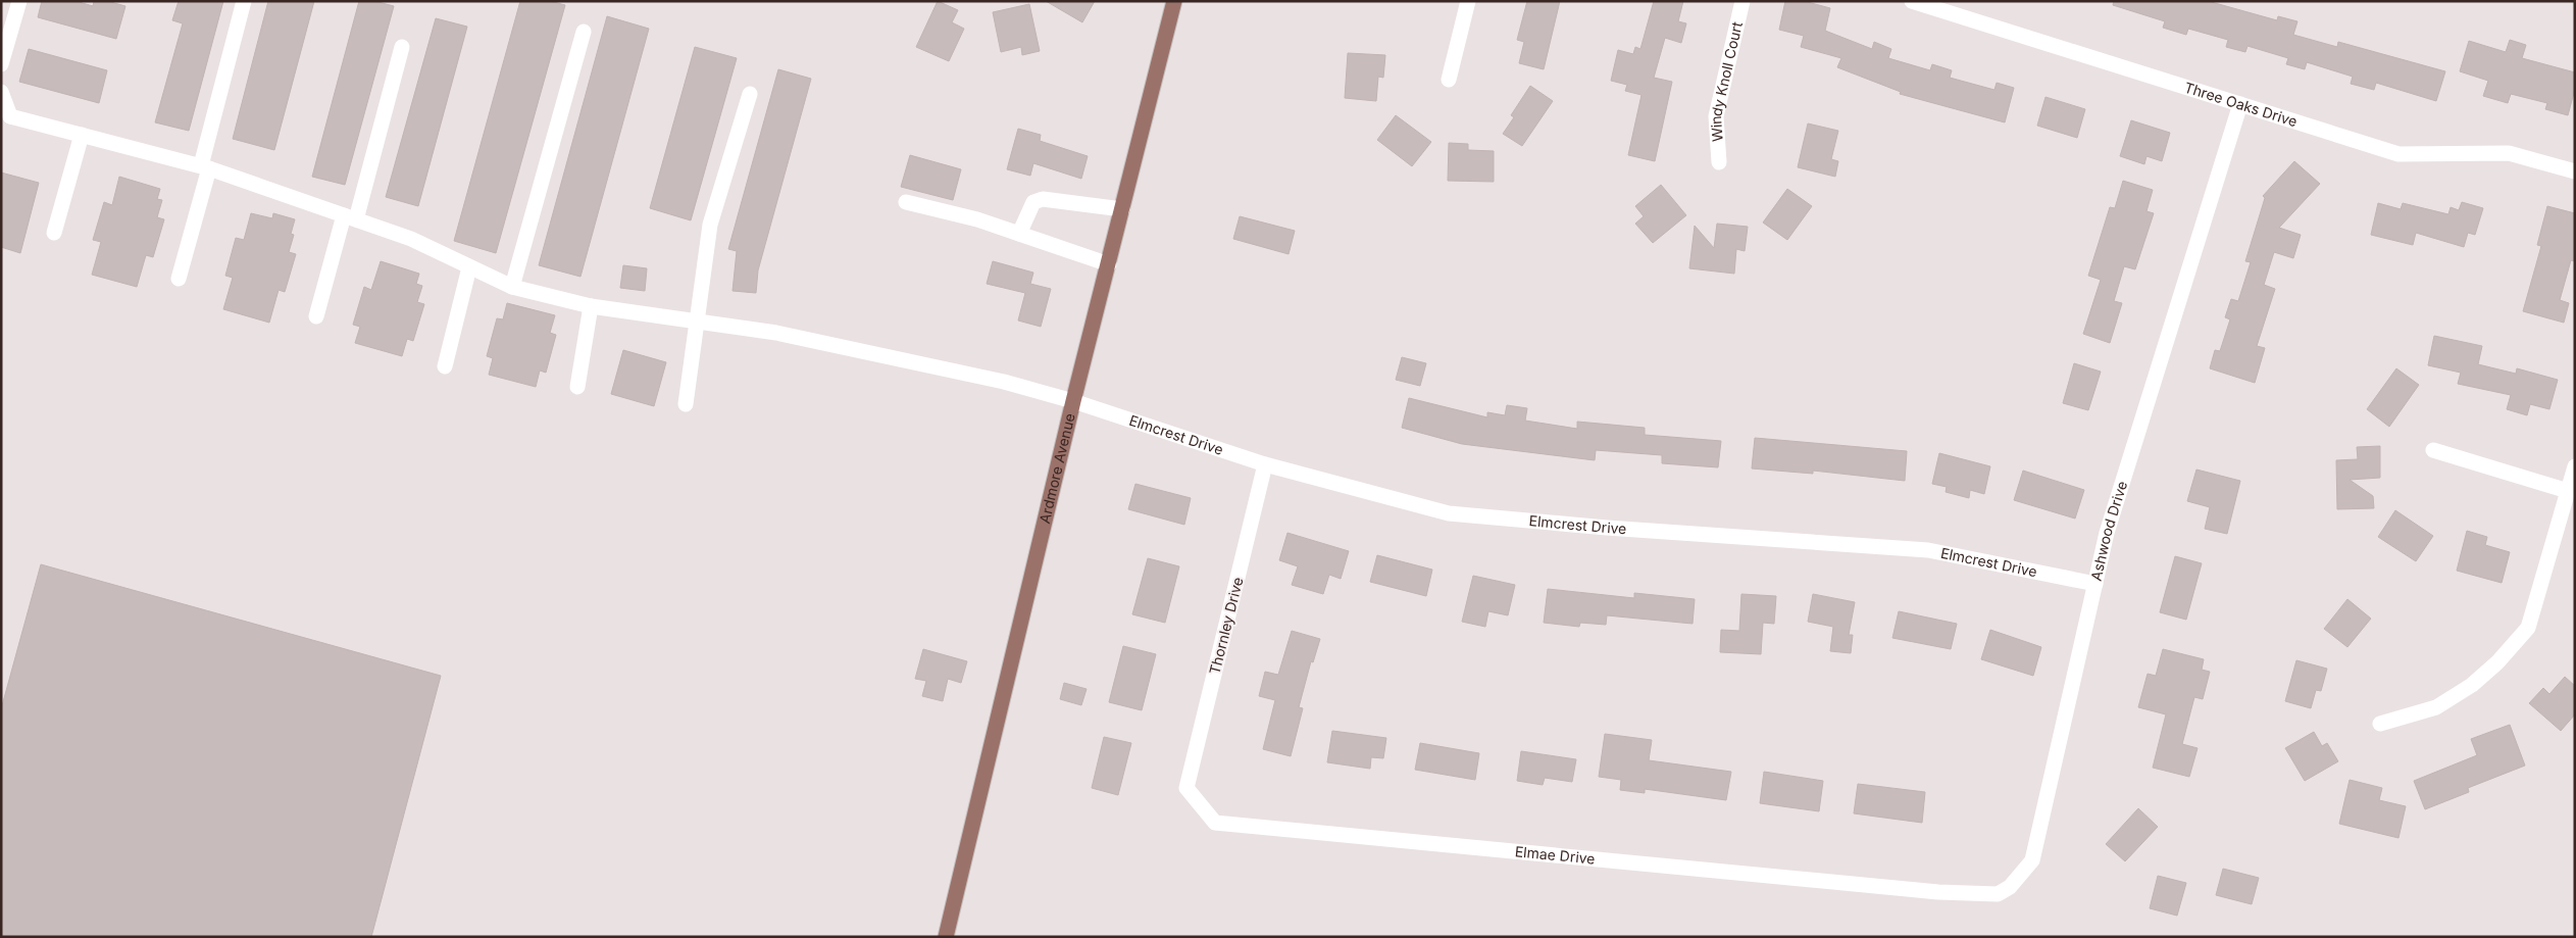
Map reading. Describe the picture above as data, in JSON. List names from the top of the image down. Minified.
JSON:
{"streets":{"main road":["Ardmore Avenue"],"street":["Windy Knoll Court","Three Oaks Drive","Elmcrest Drive","Ashwood Drive","Thornley Drive","Elmae Drive"]},"crossings":[["Three Oaks Drive","Ashwood Drive"],["Elmcrest Drive","Ardmore Avenue"],["Elmcrest Drive","Ashwood Drive"],["Elmcrest Drive","Thornley Drive"],["Ashwood Drive","Elmae Drive"],["Thornley Drive","Elmae Drive"]]}
